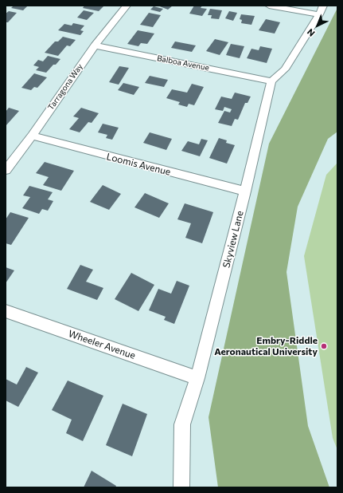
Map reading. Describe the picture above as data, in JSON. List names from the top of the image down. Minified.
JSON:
{"streets":{"street":["Balboa Avenue","Tarragona Way","Loomis Avenue","Skyview Lane","Wheeler Avenue"]},"crossings":[["Balboa Avenue","Tarragona Way"],["Balboa Avenue","Skyview Lane"],["Tarragona Way","Loomis Avenue"],["Loomis Avenue","Skyview Lane"],["Skyview Lane","Wheeler Avenue"]],"places":["Embry-Riddle Aeronautical University"],"north":"bottom left"}
